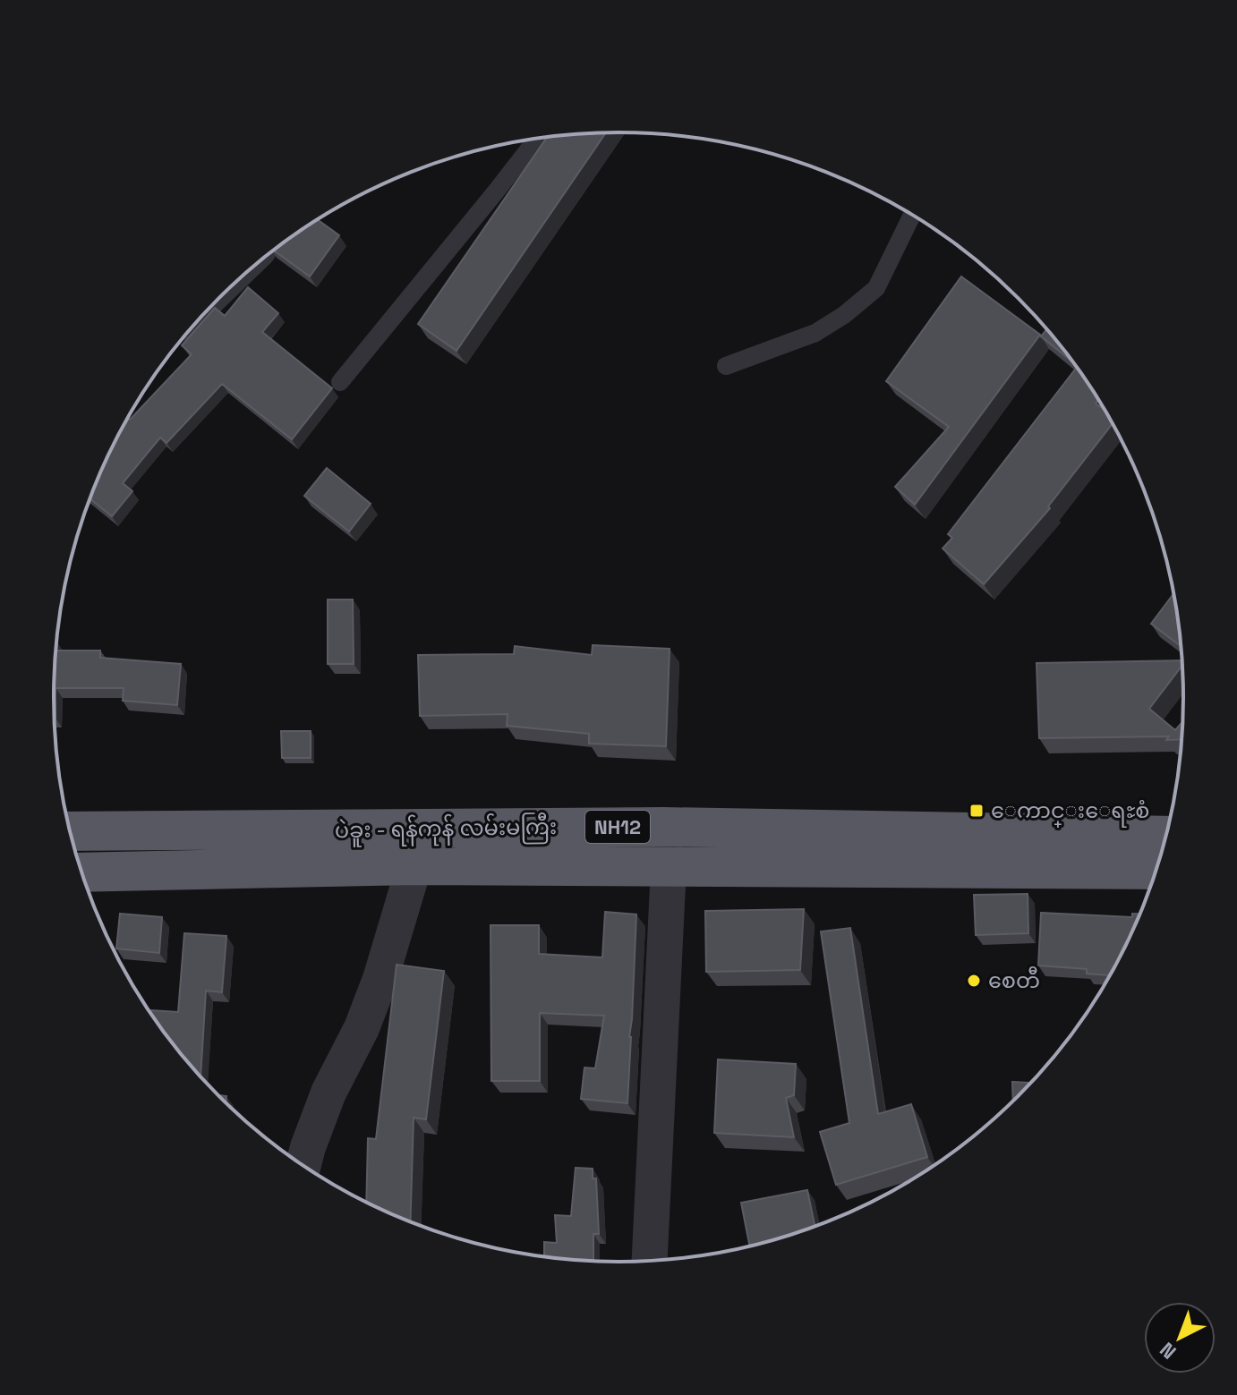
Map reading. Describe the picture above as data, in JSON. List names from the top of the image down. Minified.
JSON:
{"streets":{"highway":["NH12","ပဲခူး - ရန်ကုန် လမ်းမကြီး"]},"places":{"transit":["ေကာင္းေရႊစံ"],"other":["စေတီ"]},"north":"bottom left"}
